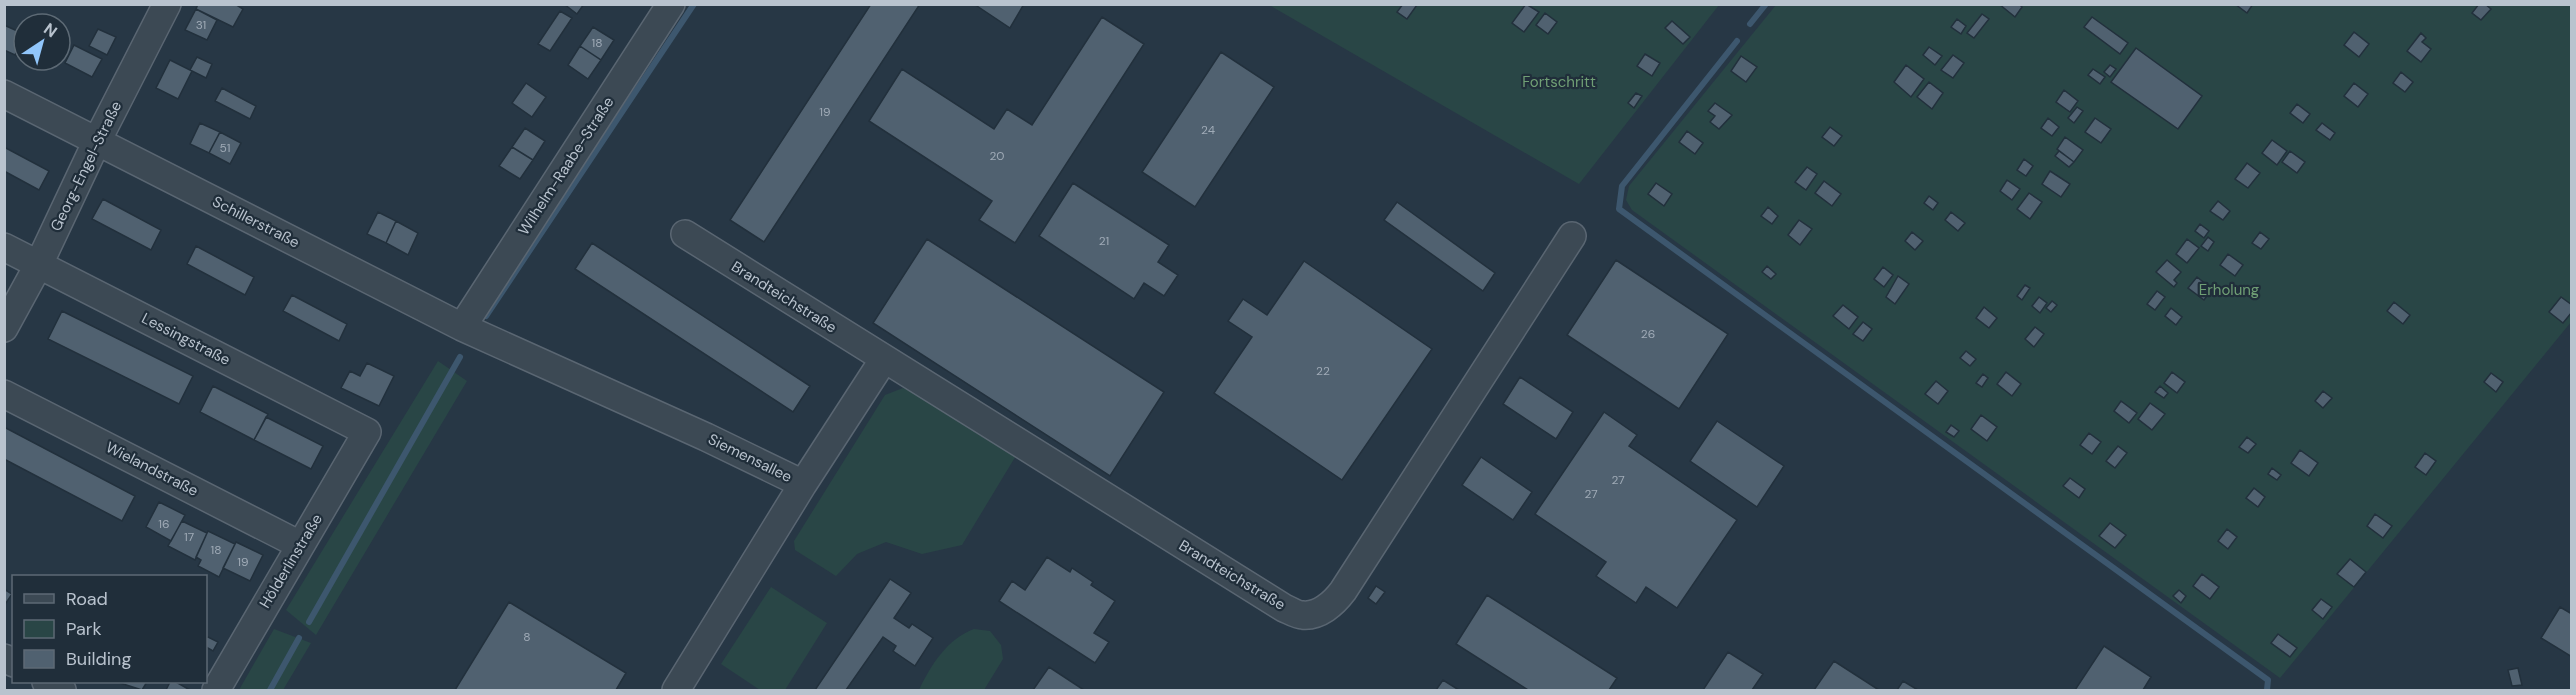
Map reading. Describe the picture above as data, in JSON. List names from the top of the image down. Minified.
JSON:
{"streets":{"street":["Georg-Engel-Straße","Wilhelm-Raabe-Straße","Schillerstraße","Brandteichstraße","Lessingstraße","Siemensallee","Wielandstraße","Hölderlinstraße"]},"crossings":[["Georg-Engel-Straße","Schillerstraße"],["Georg-Engel-Straße","Lessingstraße"],["Wilhelm-Raabe-Straße","Schillerstraße"],["Schillerstraße","Siemensallee"],["Lessingstraße","Hölderlinstraße"],["Wielandstraße","Hölderlinstraße"]],"parks":["Fortschritt","Erholung"],"house_numbers":["31","18","19","24","51","20","21","26","22","27","27","16","17","18","19","8"],"legend":["Road","Park","Building"],"north":"top right"}
